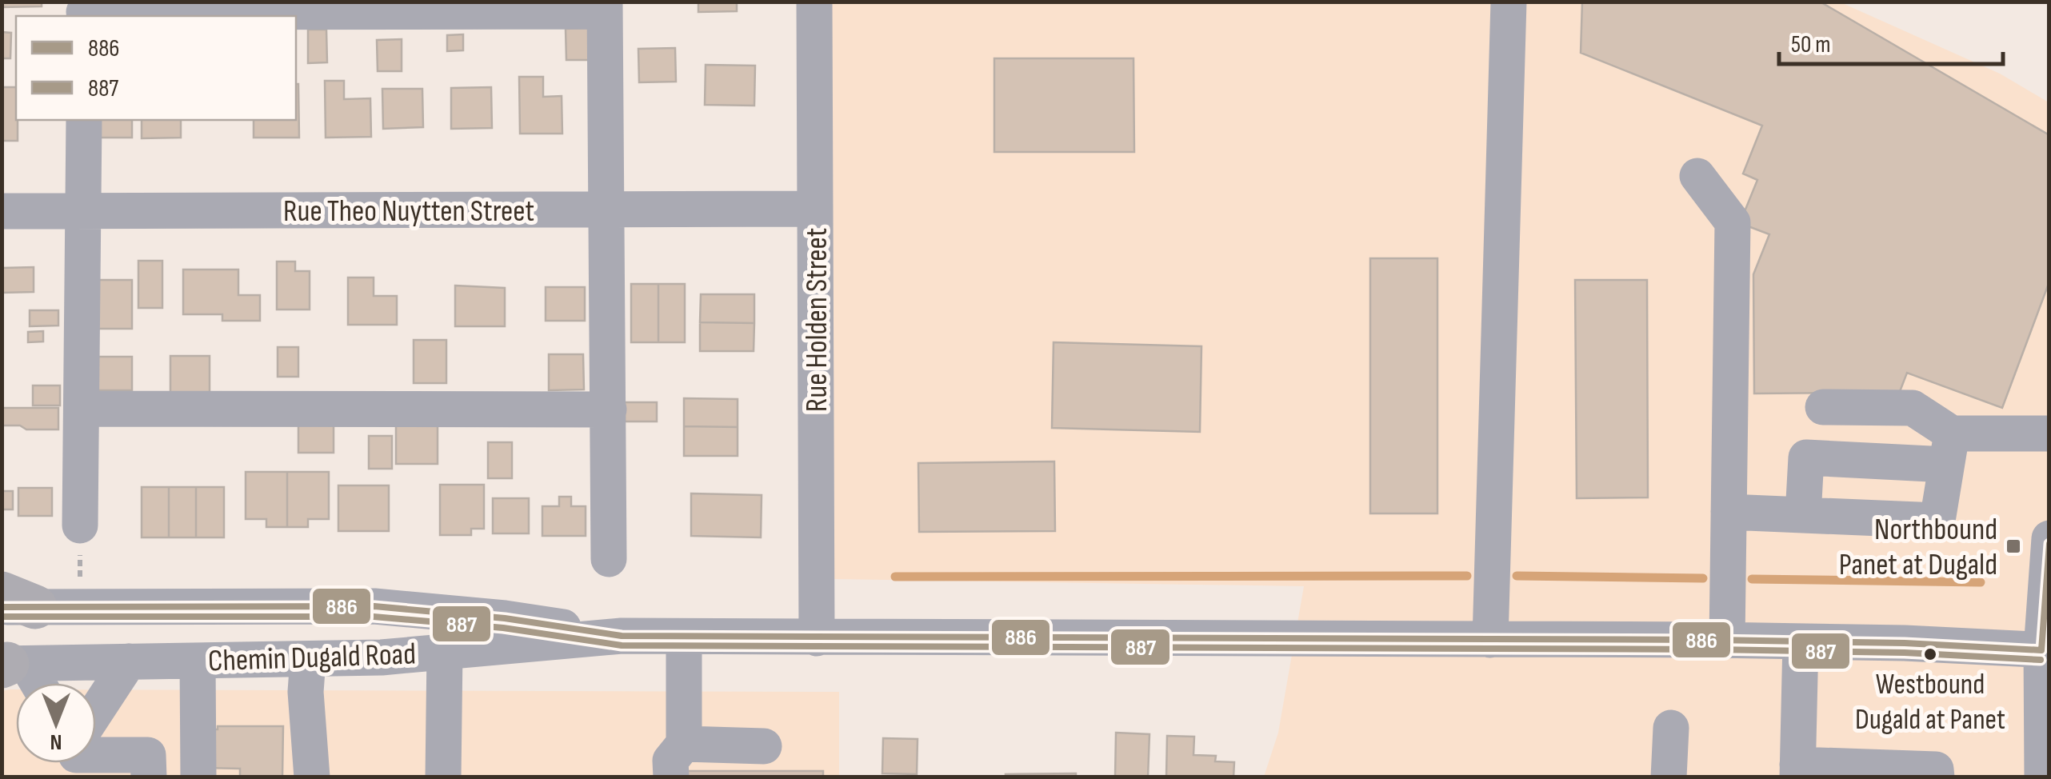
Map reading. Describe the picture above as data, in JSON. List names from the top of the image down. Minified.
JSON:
{"streets":{"street":["Rue Theo Nuytten Street","Rue Holden Street","Chemin Dugald Road"]},"crossings":[["Rue Theo Nuytten Street","Rue Holden Street"],["Rue Holden Street","Chemin Dugald Road"]],"places":{"transit":["Northbound Panet at Dugald"],"other":["Westbound Dugald at Panet"]},"lines":["transit line 886","transit line 887"],"legend":["886","887"],"scale_bar":"50 m","north":"bottom"}
